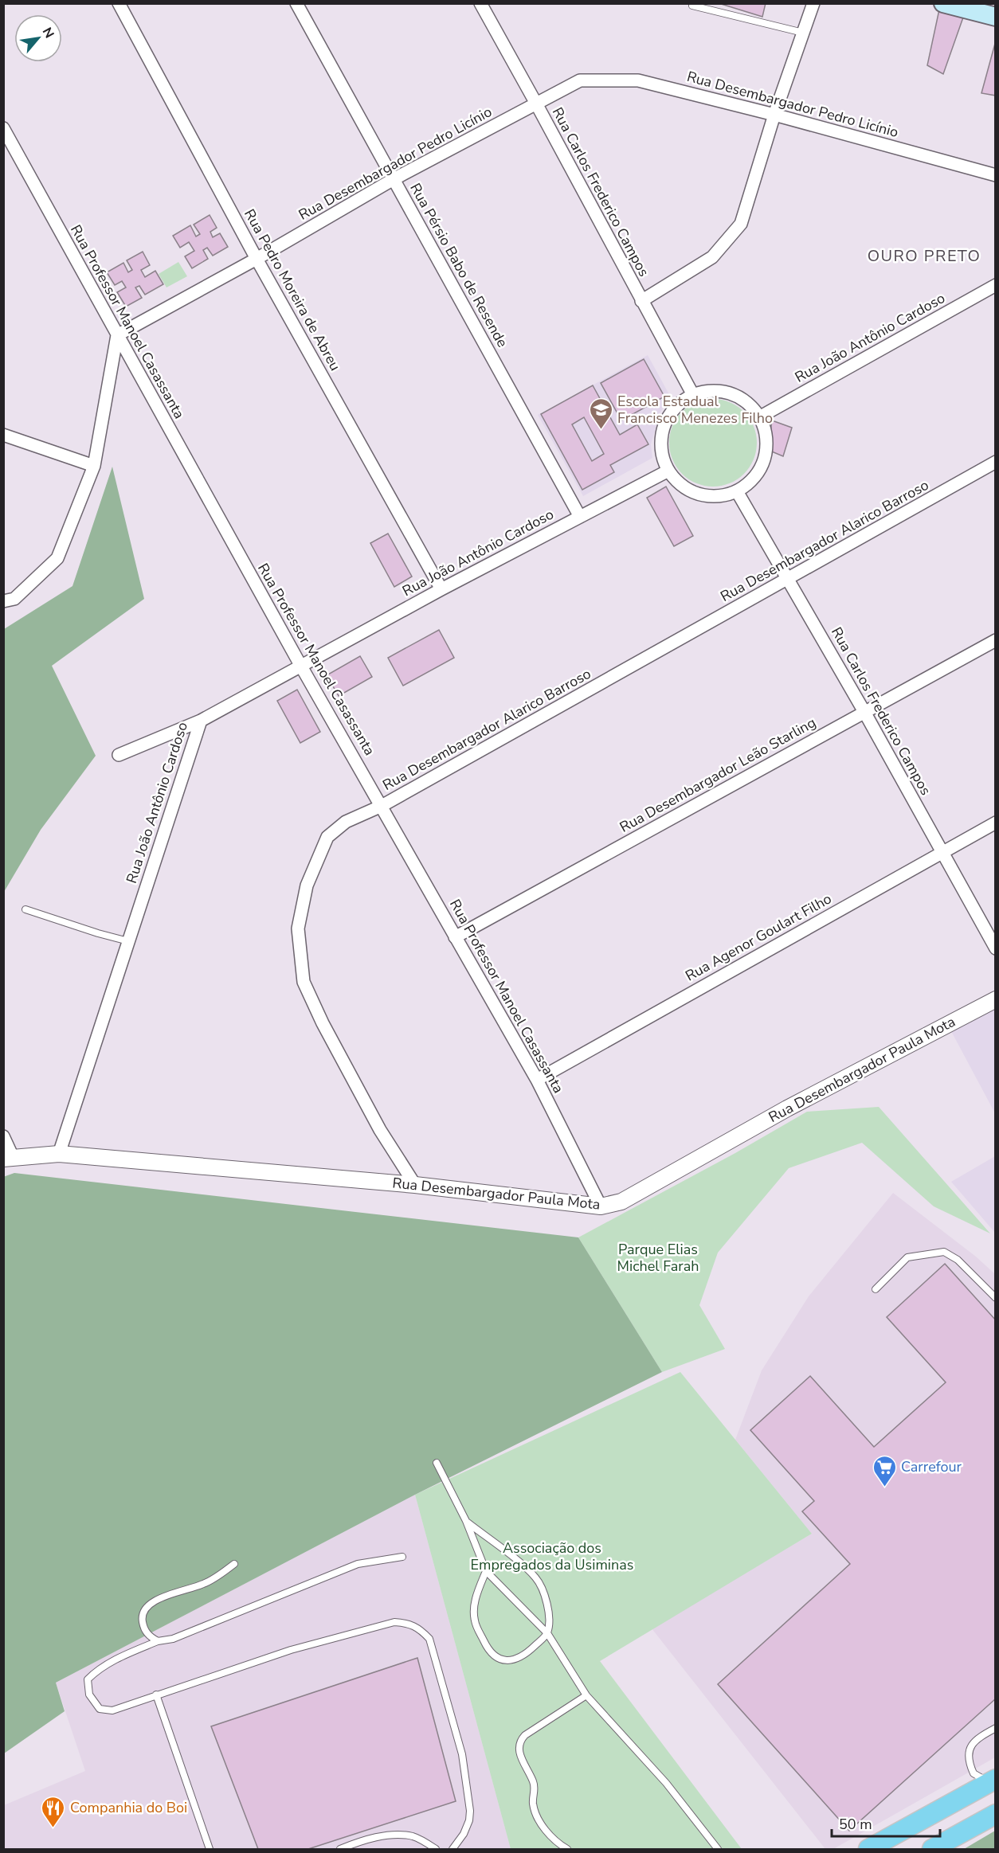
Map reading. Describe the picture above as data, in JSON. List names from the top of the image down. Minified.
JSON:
{"streets":{"street":["Rua Desembargador Pedro Licínio","Rua Carlos Frederico Campos","Rua Pérsio Babo de Resende","Rua Pedro Moreira de Abreu","Rua Professor Manoel Casassanta","Rua João Antônio Cardoso","Rua Desembargador Alarico Barroso","Rua Desembargador Leão Starling","Rua Agenor Goulart Filho","Rua Desembargador Paula Mota"]},"crossings":[["Rua Desembargador Pedro Licínio","Rua Carlos Frederico Campos"],["Rua Desembargador Pedro Licínio","Rua Pérsio Babo de Resende"],["Rua Desembargador Pedro Licínio","Rua Pedro Moreira de Abreu"],["Rua Desembargador Pedro Licínio","Rua Professor Manoel Casassanta"],["Rua Carlos Frederico Campos","Rua João Antônio Cardoso"],["Rua Carlos Frederico Campos","Rua Desembargador Alarico Barroso"],["Rua Carlos Frederico Campos","Rua Desembargador Leão Starling"],["Rua Carlos Frederico Campos","Rua Agenor Goulart Filho"],["Rua Pérsio Babo de Resende","Rua João Antônio Cardoso"],["Rua Pedro Moreira de Abreu","Rua João Antônio Cardoso"],["Rua Professor Manoel Casassanta","Rua João Antônio Cardoso"],["Rua Professor Manoel Casassanta","Rua Desembargador Alarico Barroso"],["Rua Professor Manoel Casassanta","Rua Desembargador Leão Starling"],["Rua Professor Manoel Casassanta","Rua Agenor Goulart Filho"],["Rua Professor Manoel Casassanta","Rua Desembargador Paula Mota"],["Rua João Antônio Cardoso","Rua Desembargador Paula Mota"],["Rua Desembargador Alarico Barroso","Rua Desembargador Paula Mota"]],"districts":["OURO PRETO"],"parks":["Parque Elias Michel Farah","Associação dos Empregados da Usiminas"],"places":{"school or university":["Escola Estadual Francisco Menezes Filho"],"supermarket":["Carrefour"],"restaurant":["Companhia do Boi"]},"scale_bar":"50 m","north":"top right"}
